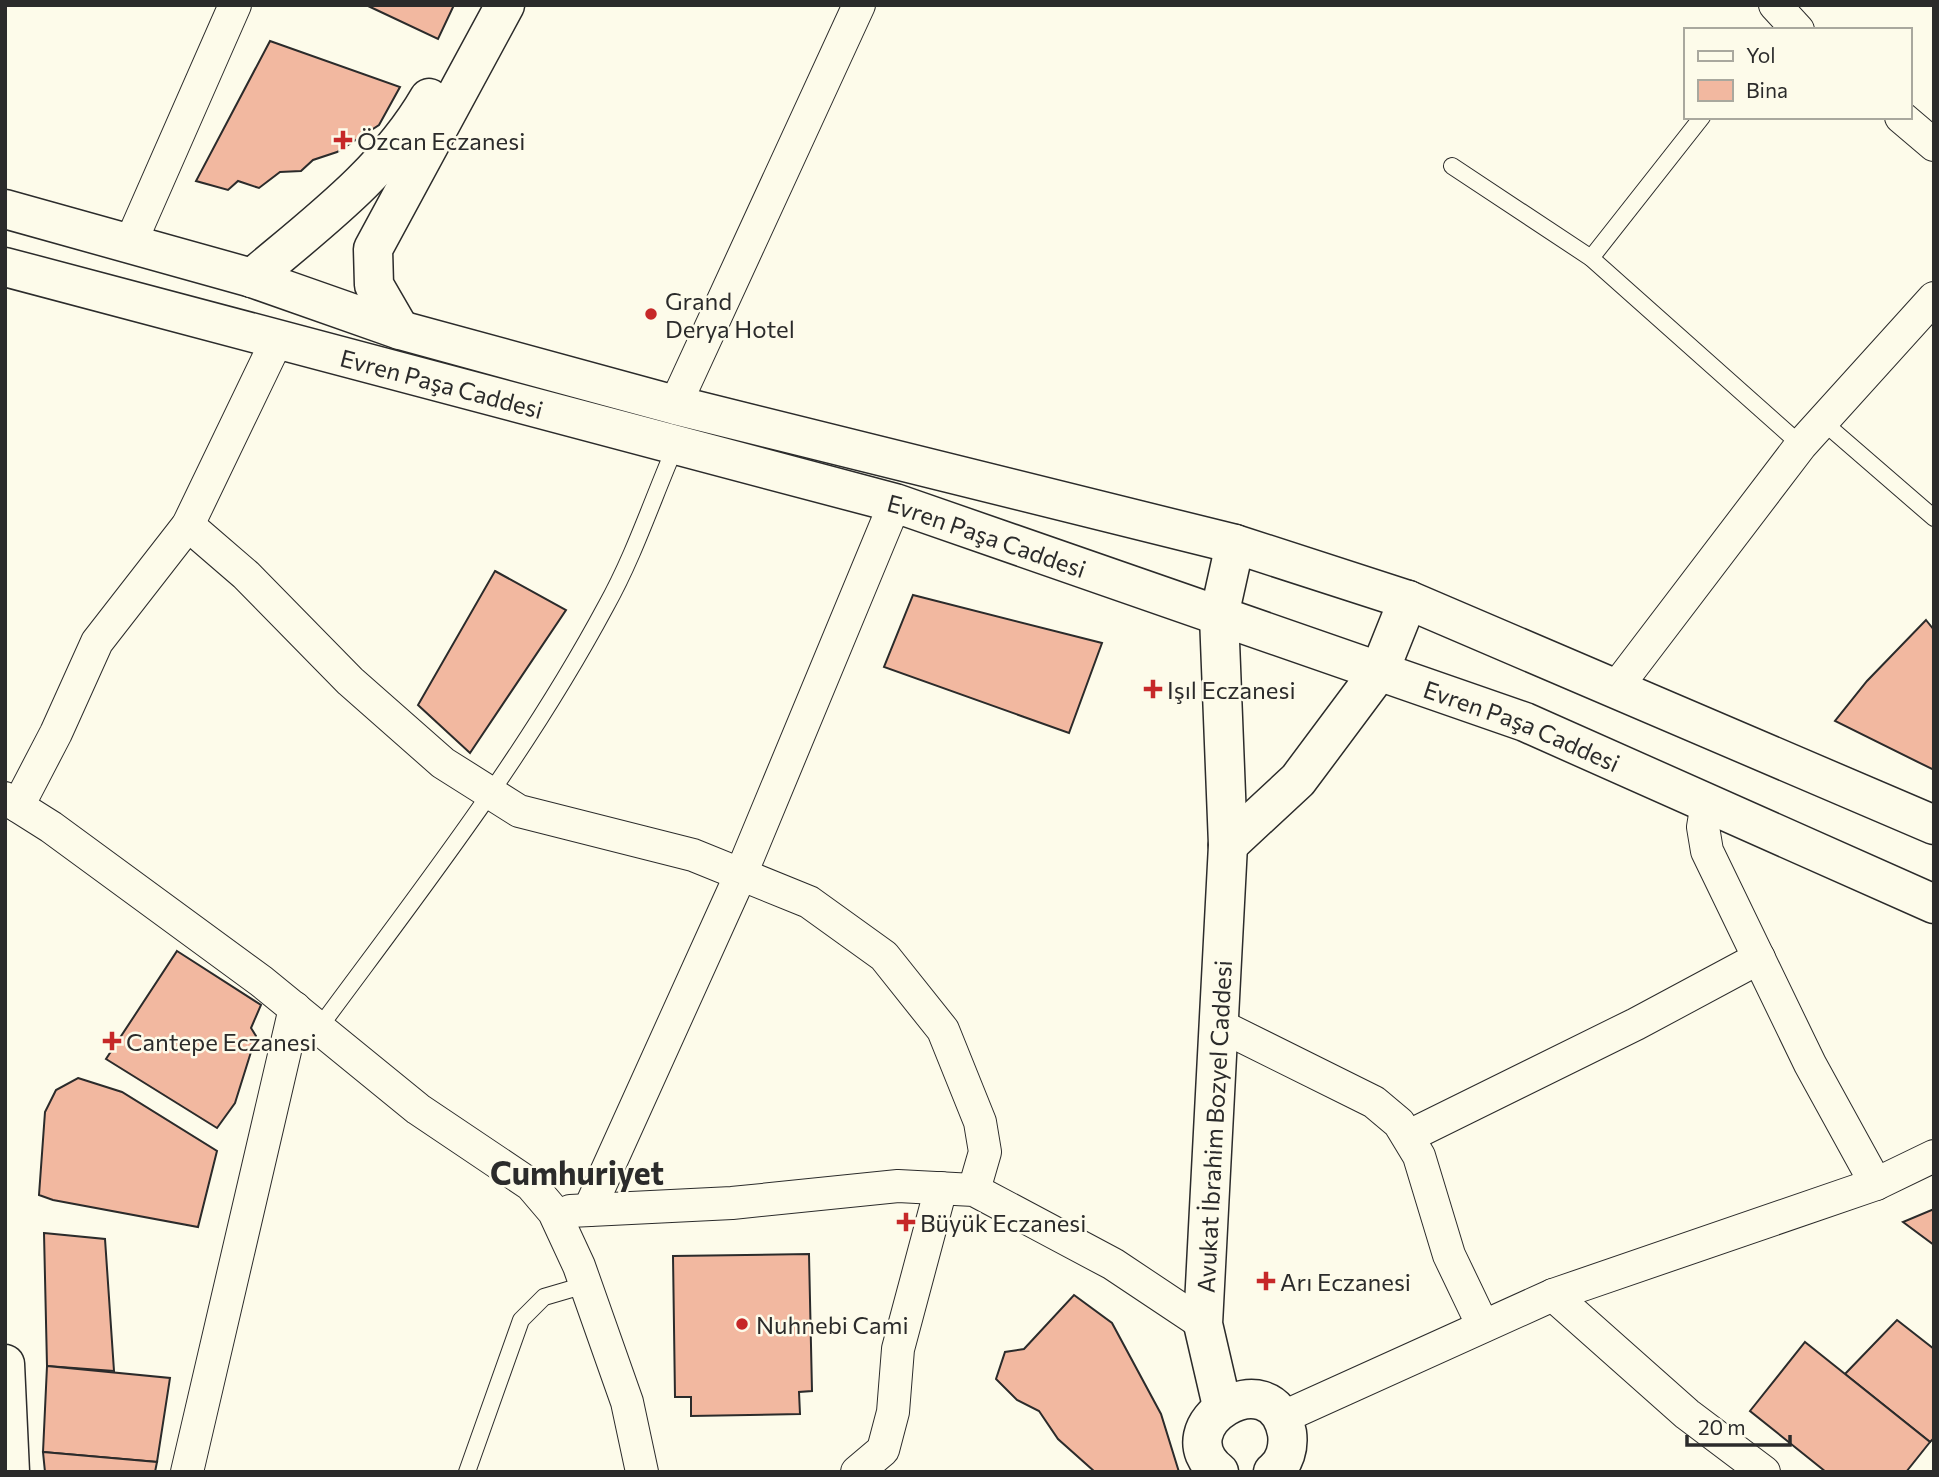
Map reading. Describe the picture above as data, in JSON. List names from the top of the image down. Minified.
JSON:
{"streets":{"main road":["Evren Paşa Caddesi","Avukat İbrahim Bozyel Caddesi"]},"crossings":[["Evren Paşa Caddesi","Avukat İbrahim Bozyel Caddesi"]],"districts":["Cumhuriyet"],"places":{"health":["Özcan Eczanesi","Işıl Eczanesi","Cantepe Eczanesi","Büyük Eczanesi","Arı Eczanesi"],"other":["Grand Derya Hotel","Nuhnebi Cami"]},"legend":["Yol","Bina"],"scale_bar":"20 m"}
